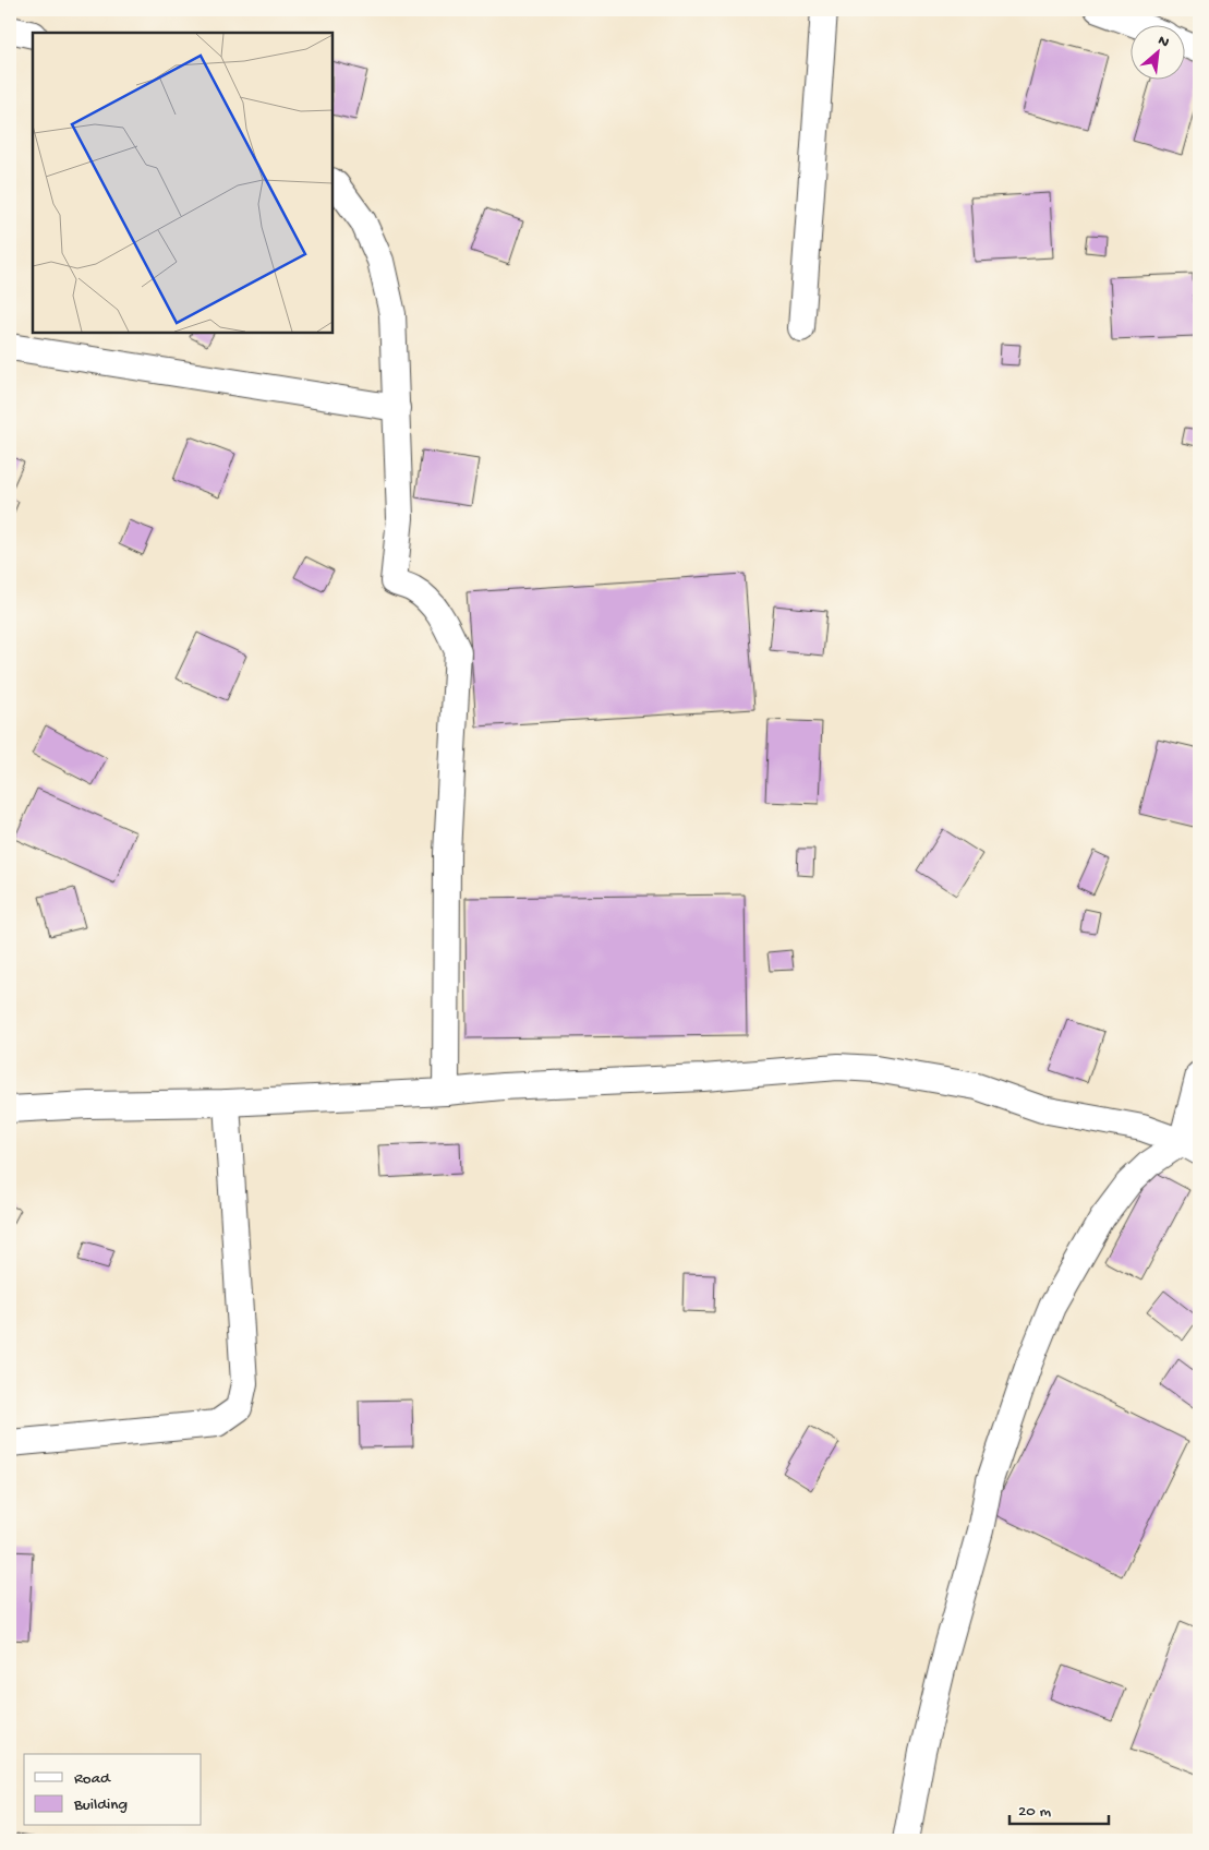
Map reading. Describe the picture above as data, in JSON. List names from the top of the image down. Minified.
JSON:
{"legend":["Road","Building"],"scale_bar":"20 m","north":"top right"}
